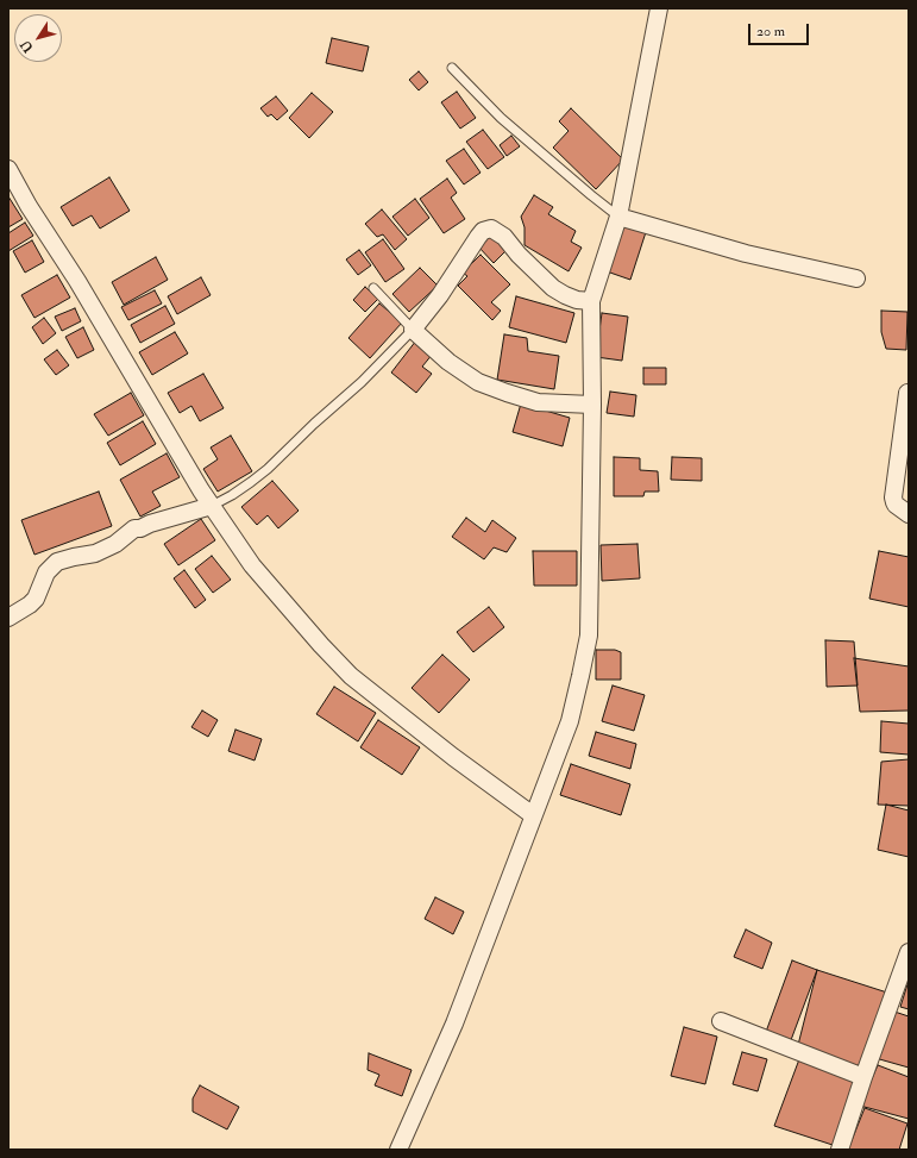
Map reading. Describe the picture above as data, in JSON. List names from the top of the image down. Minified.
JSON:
{"scale_bar":"20 m","north":"bottom left"}
